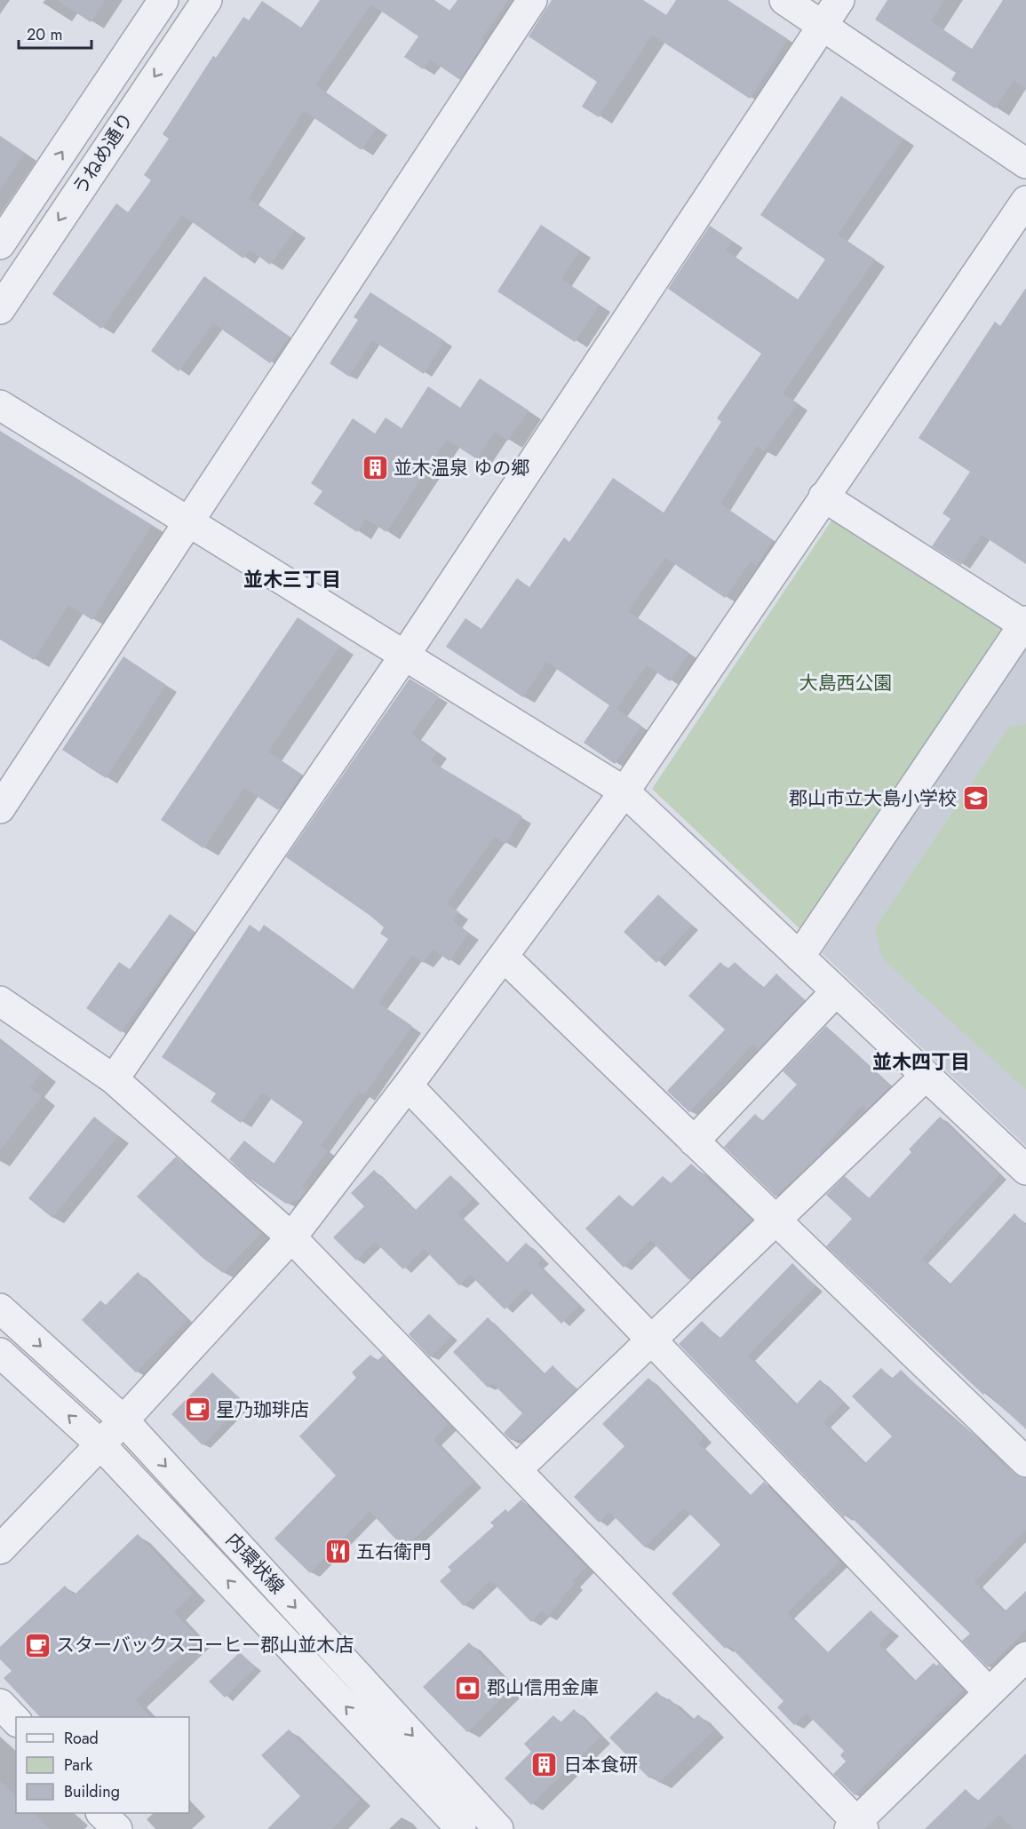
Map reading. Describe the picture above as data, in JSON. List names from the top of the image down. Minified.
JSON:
{"streets":{"street":["うねめ通り","内環状線"]},"districts":["並木三丁目","並木四丁目"],"parks":["大島西公園"],"places":{"building":["並木温泉 ゆの郷","日本食研"],"school or university":["郡山市立大島小学校"],"cafe":["星乃珈琲店","スターバックスコーヒー郡山並木店"],"restaurant":["五右衛門"],"bank":["郡山信用金庫"]},"legend":["Road","Park","Building"],"scale_bar":"20 m"}
